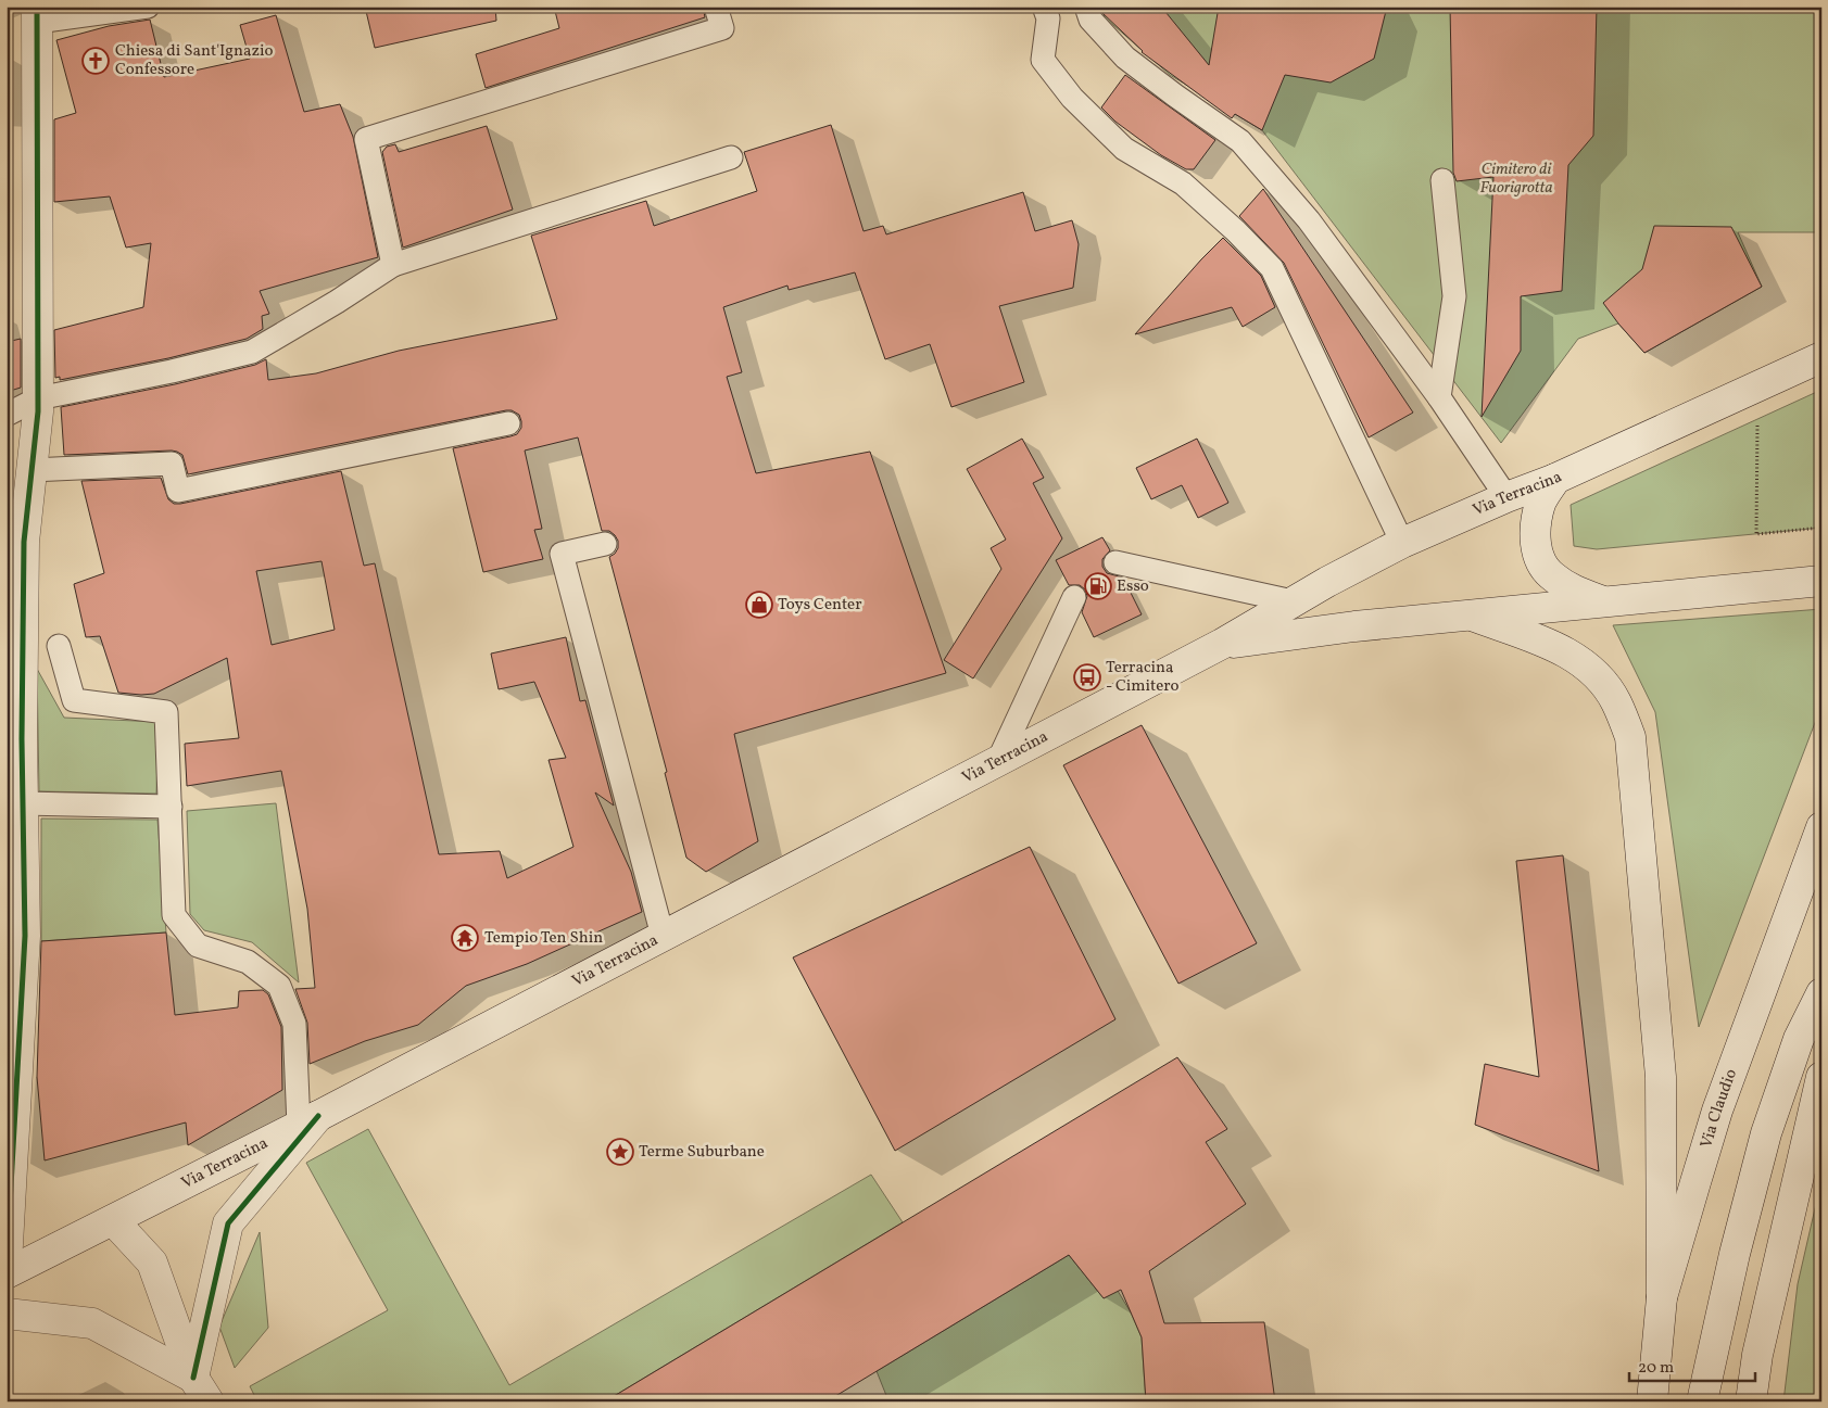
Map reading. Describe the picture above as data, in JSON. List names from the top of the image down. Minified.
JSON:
{"streets":{"main road":["Via Terracina","Via Claudio"]},"parks":["Cimitero di Fuorigrotta"],"places":{"church":["Chiesa di Sant'Ignazio Confessore"],"fuel station":["Esso"],"shop":["Toys Center"],"bus stop":["Terracina - Cimitero"],"temple":["Tempio Ten Shin"],"place":["Terme Suburbane"]},"scale_bar":"20 m"}
